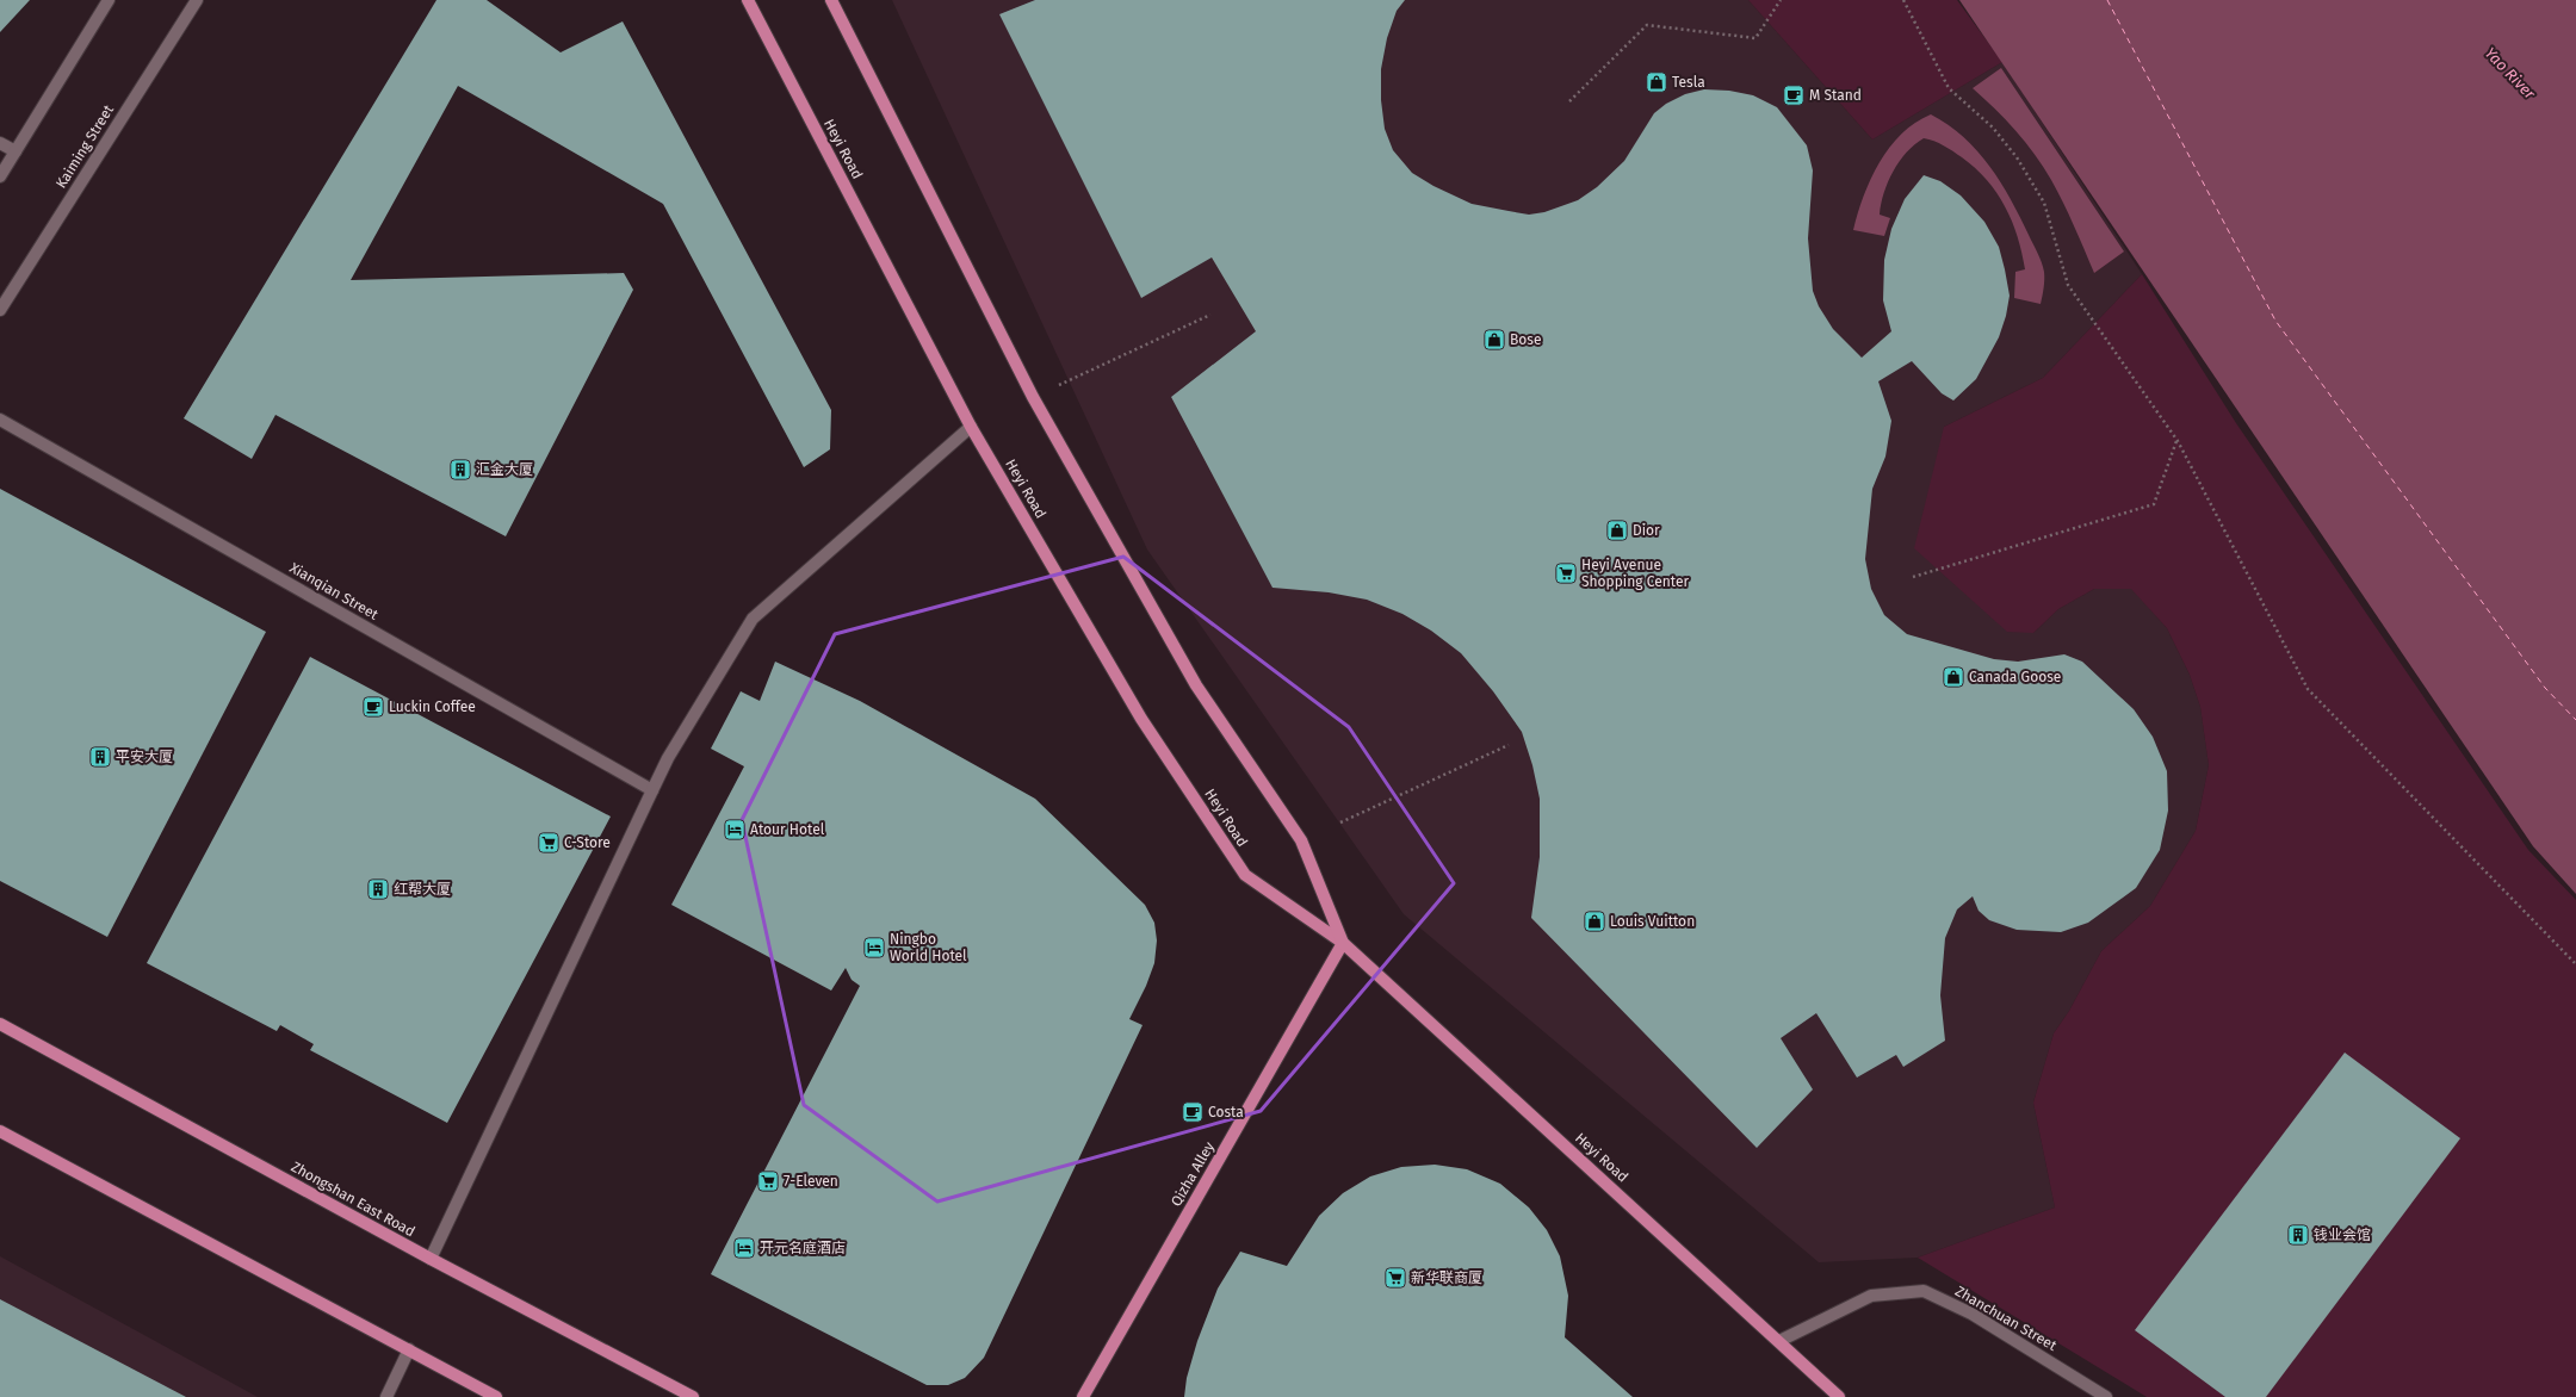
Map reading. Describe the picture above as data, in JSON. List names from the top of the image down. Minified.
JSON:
{"streets":{"main road":["Heyi Road","Qizha Alley","Zhongshan East Road"],"street":["Kaiming Street","Xianqian Street","Zhanchuan Street"]},"crossings":[["Heyi Road","Qizha Alley"],["Heyi Road","Zhanchuan Street"]],"water":["Yao River"],"places":{"shop":["Tesla","Bose","Dior","Canada Goose","Louis Vuitton"],"cafe":["M Stand","Luckin Coffee","Costa"],"building":["汇金大厦","平安大厦","红帮大厦","钱业会馆"],"supermarket":["Heyi Avenue Shopping Center","C-Store","7-Eleven","新华联商厦"],"hotel":["Atour Hotel","Ningbo World Hotel","开元名庭酒店"]}}
